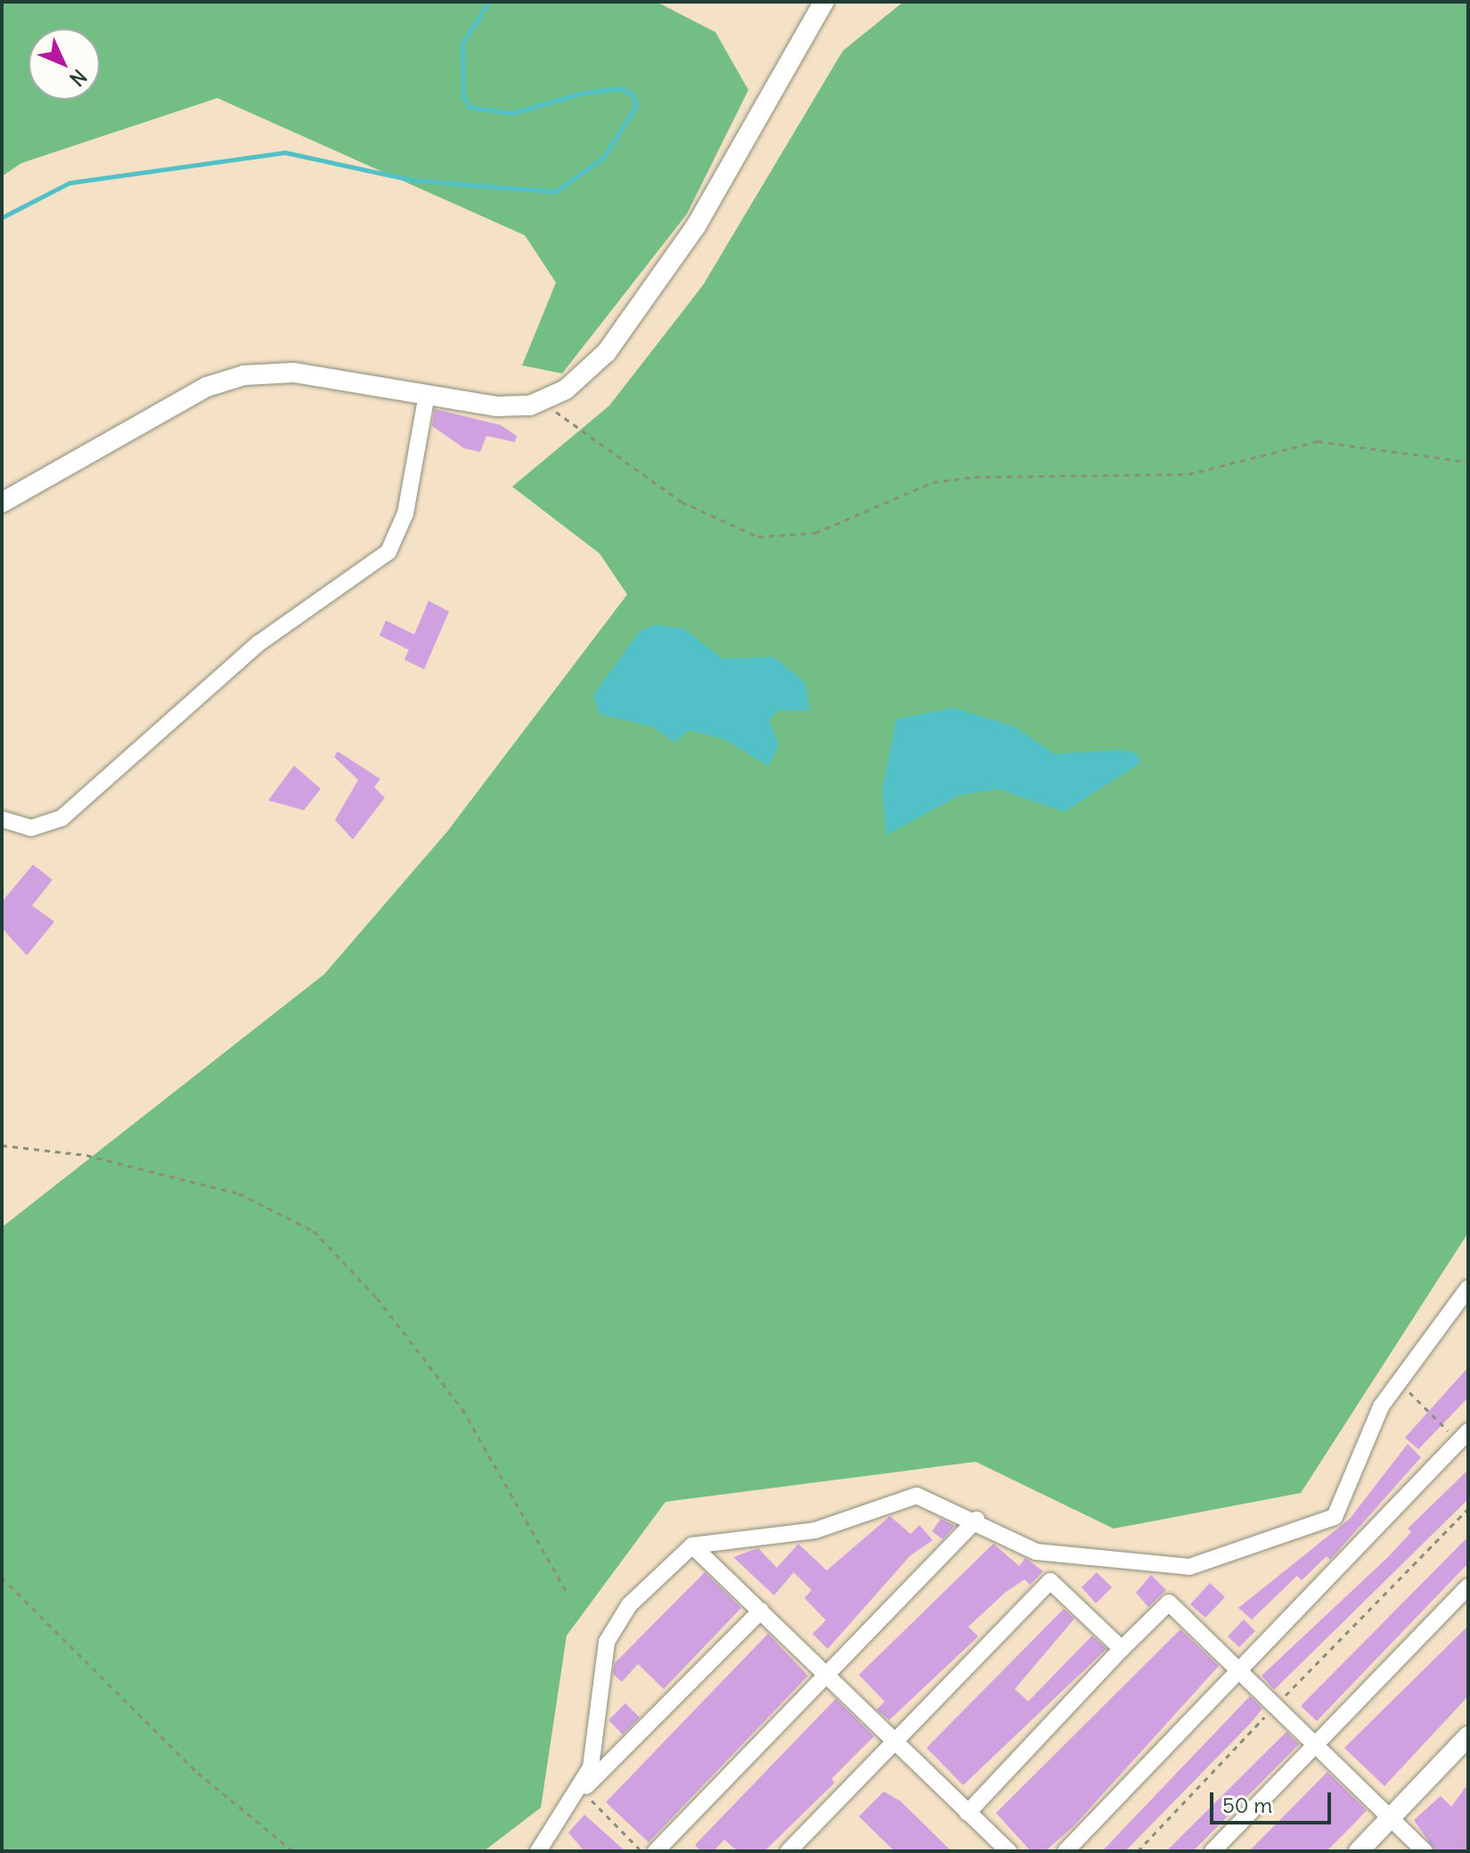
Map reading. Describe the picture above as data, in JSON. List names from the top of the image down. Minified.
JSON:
{"scale_bar":"50 m","north":"bottom right"}
